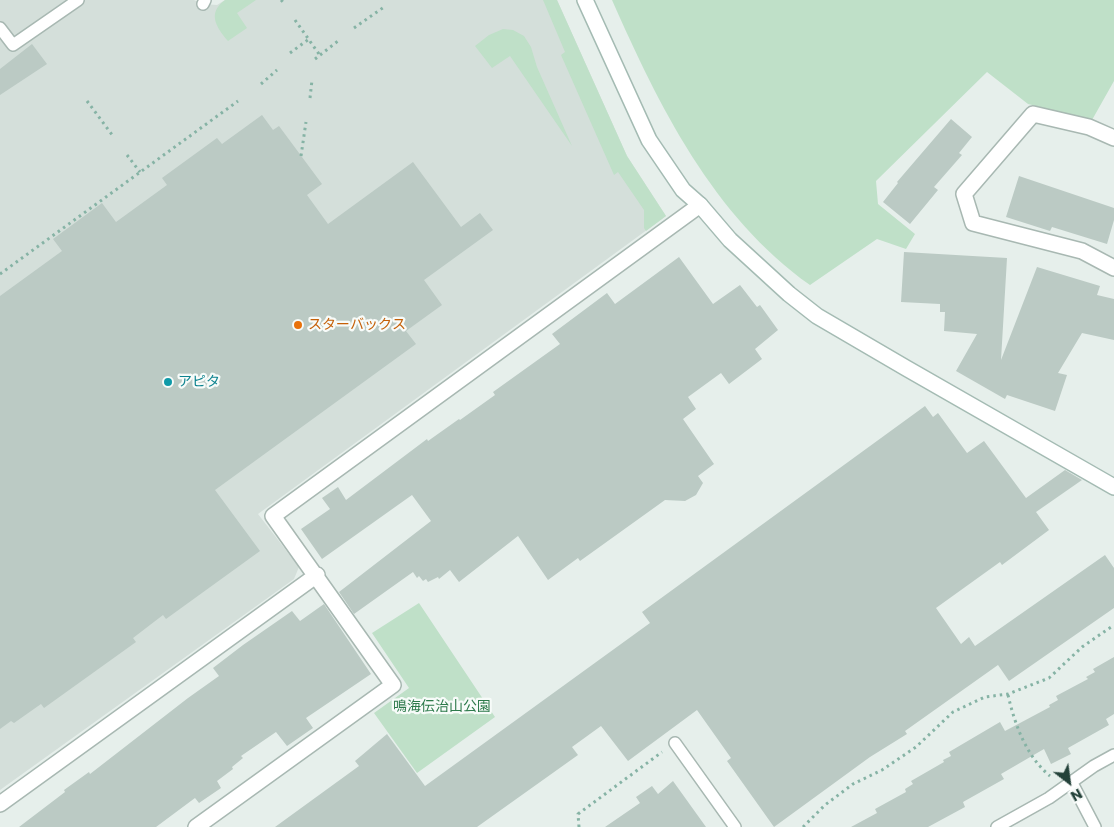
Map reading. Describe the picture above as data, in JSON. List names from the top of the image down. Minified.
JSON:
{"parks":["鳴海伝治山公園"],"places":["スターバックス","アピタ"],"north":"bottom right"}
